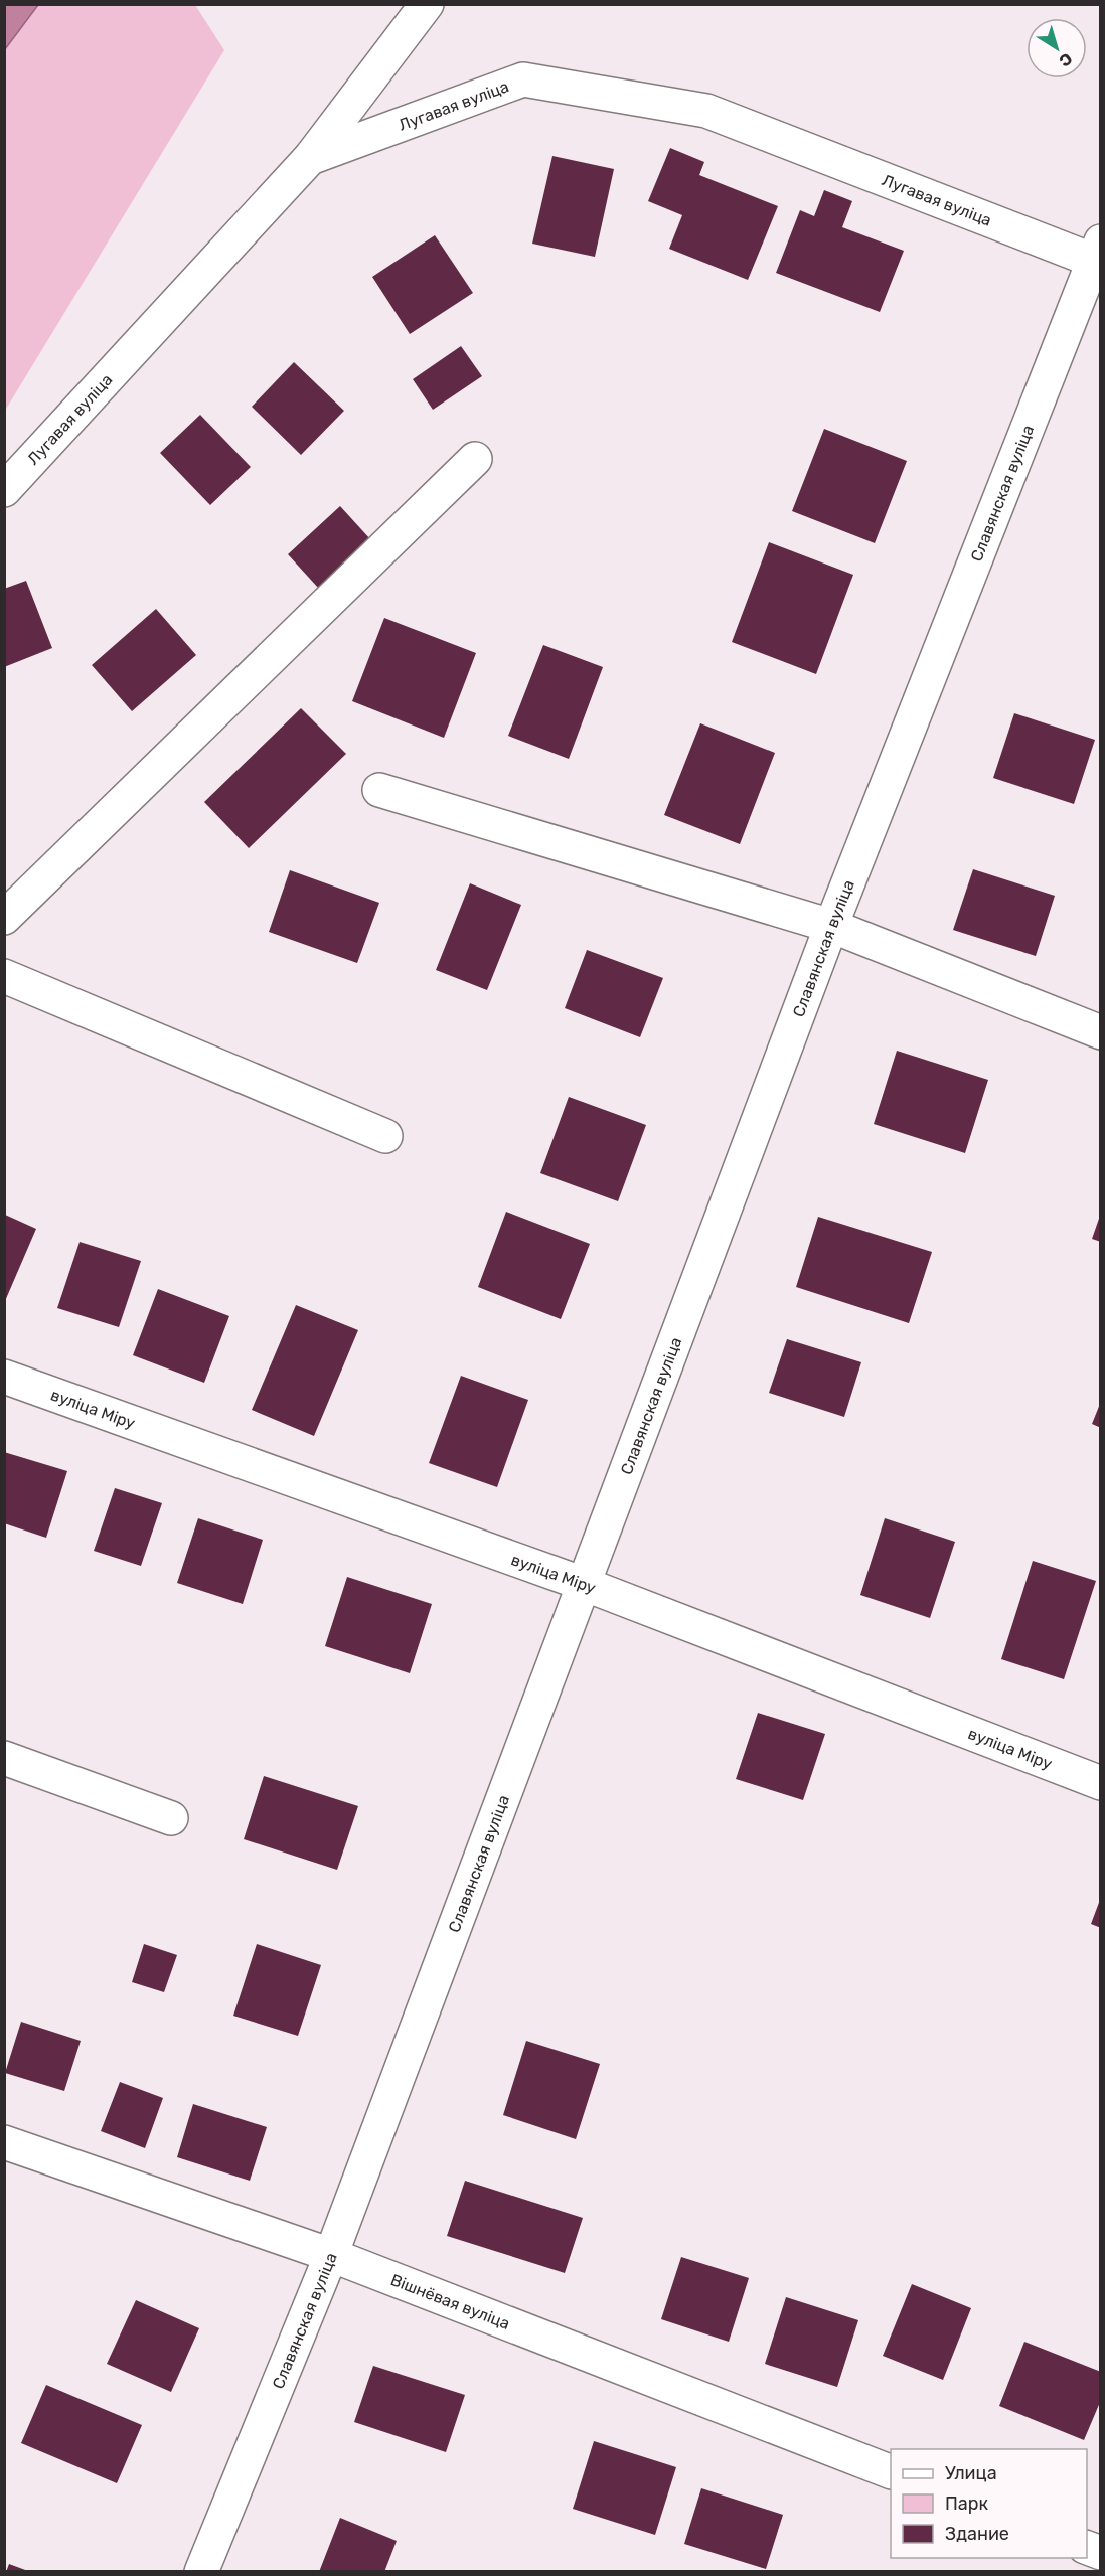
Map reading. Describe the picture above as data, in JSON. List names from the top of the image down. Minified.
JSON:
{"streets":{"street":["Лугавая вуліца","Славянская вуліца","вуліца Міру","Вішнёвая вуліца"]},"crossings":[["Лугавая вуліца","Славянская вуліца"],["Славянская вуліца","вуліца Міру"],["Славянская вуліца","Вішнёвая вуліца"]],"legend":["Улица","Парк","Здание"],"north":"bottom right"}
